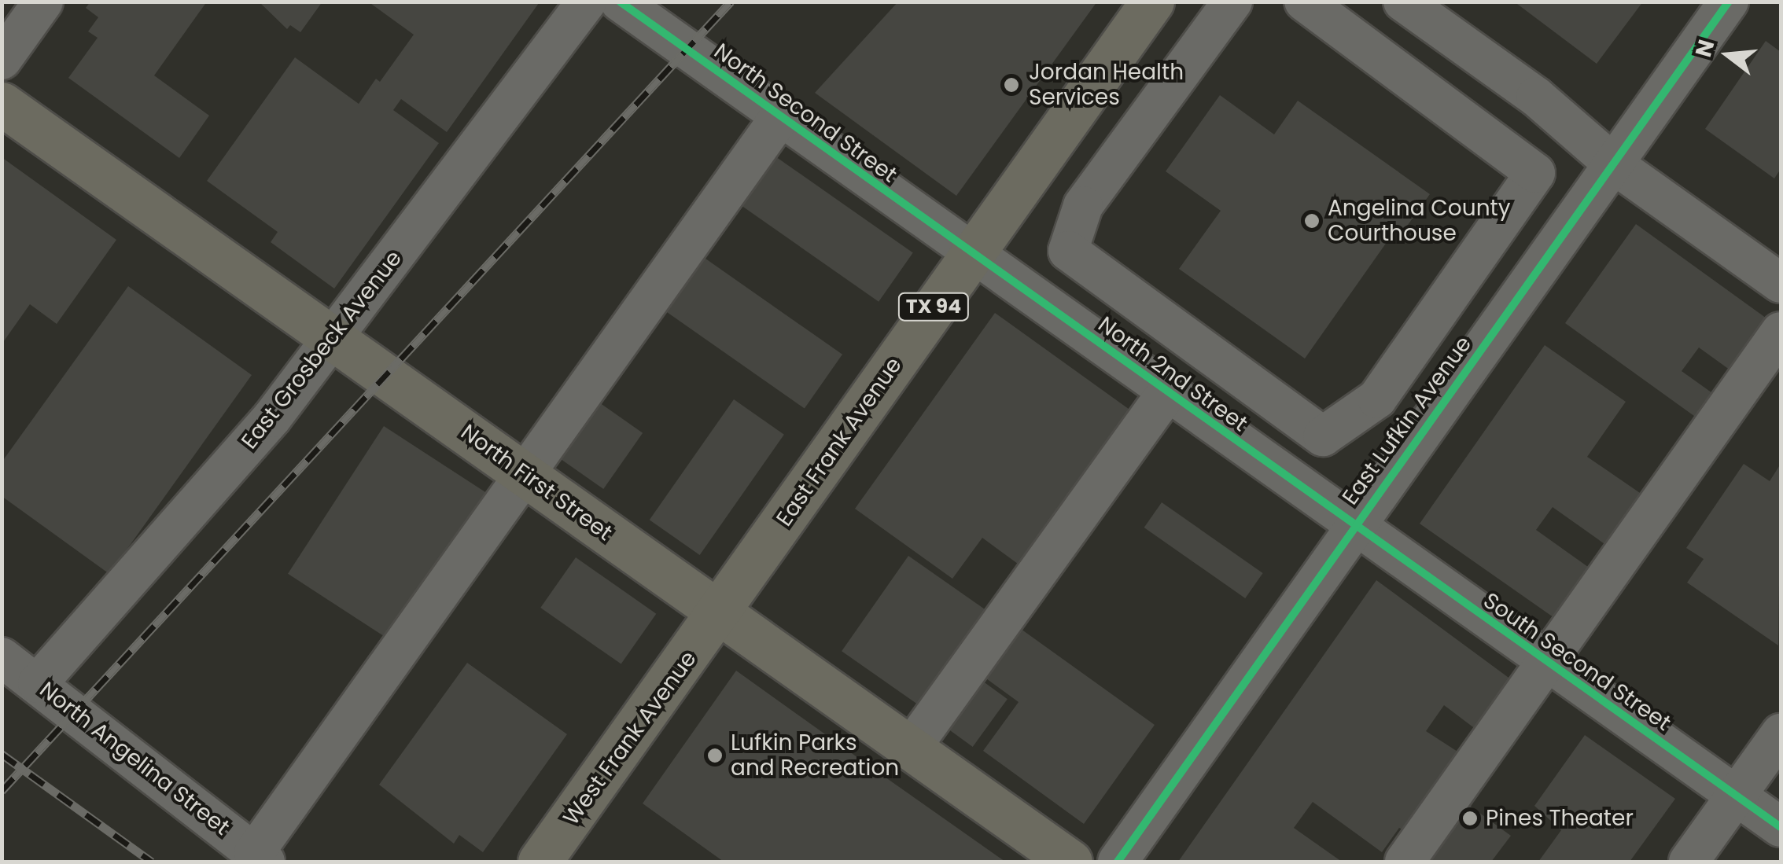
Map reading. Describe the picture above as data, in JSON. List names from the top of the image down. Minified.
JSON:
{"streets":{"main road":["TX 94","East Frank Avenue","North First Street","West Frank Avenue"],"street":["North Second Street","East Grosbeck Avenue","North 2nd Street","East Lufkin Avenue","South Second Street","North Angelina Street"]},"crossings":[["North Second Street","North 2nd Street"],["North Second Street","East Frank Avenue"],["East Grosbeck Avenue","North First Street"],["East Grosbeck Avenue","North Angelina Street"],["North 2nd Street","East Lufkin Avenue"],["North 2nd Street","East Frank Avenue"],["North 2nd Street","South Second Street"],["East Lufkin Avenue","South Second Street"],["East Frank Avenue","North First Street"],["East Frank Avenue","West Frank Avenue"],["North First Street","West Frank Avenue"]],"places":["Jordan Health Services","Angelina County Courthouse","Lufkin Parks and Recreation","Pines Theater"],"north":"left"}
